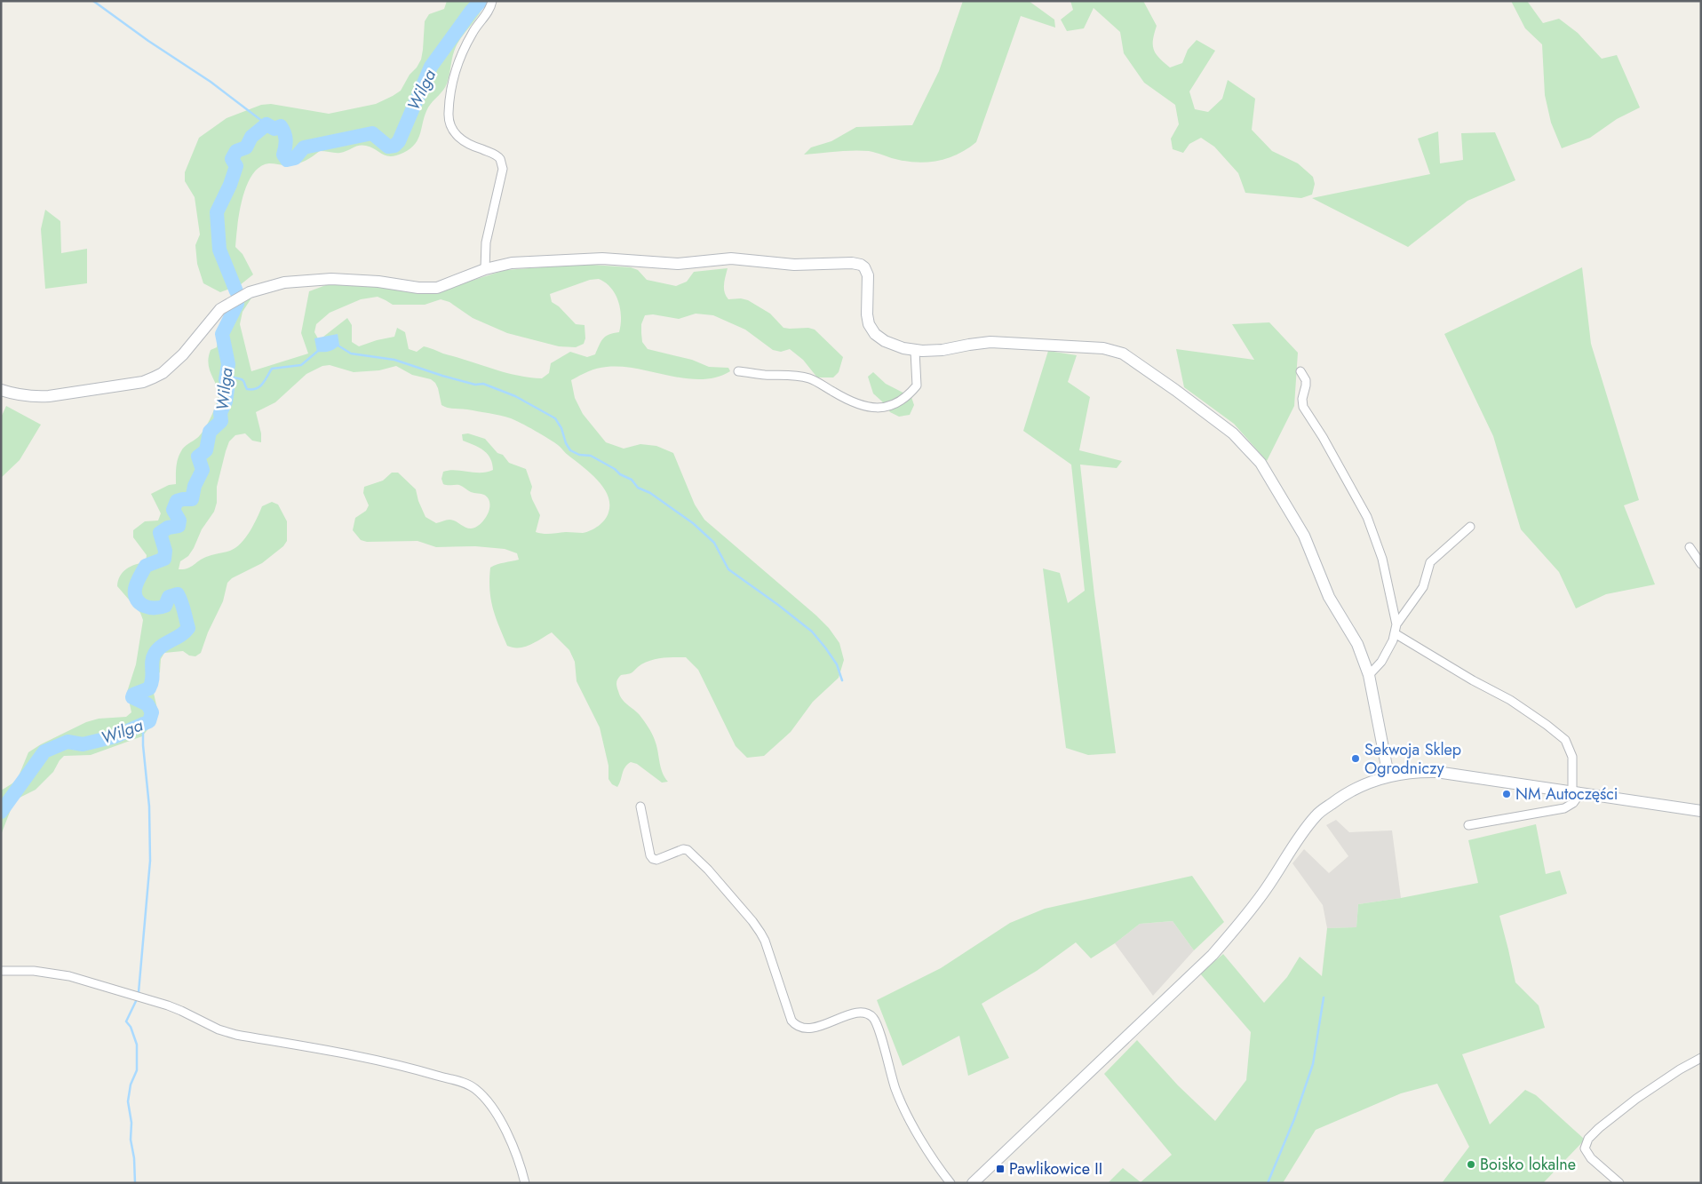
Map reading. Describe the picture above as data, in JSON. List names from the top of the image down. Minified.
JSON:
{"water":["Wilga"],"places":{"other":["Sekwoja Sklep Ogrodniczy","NM Autoczęści","Boisko lokalne"],"transit":["Pawlikowice II"]}}
